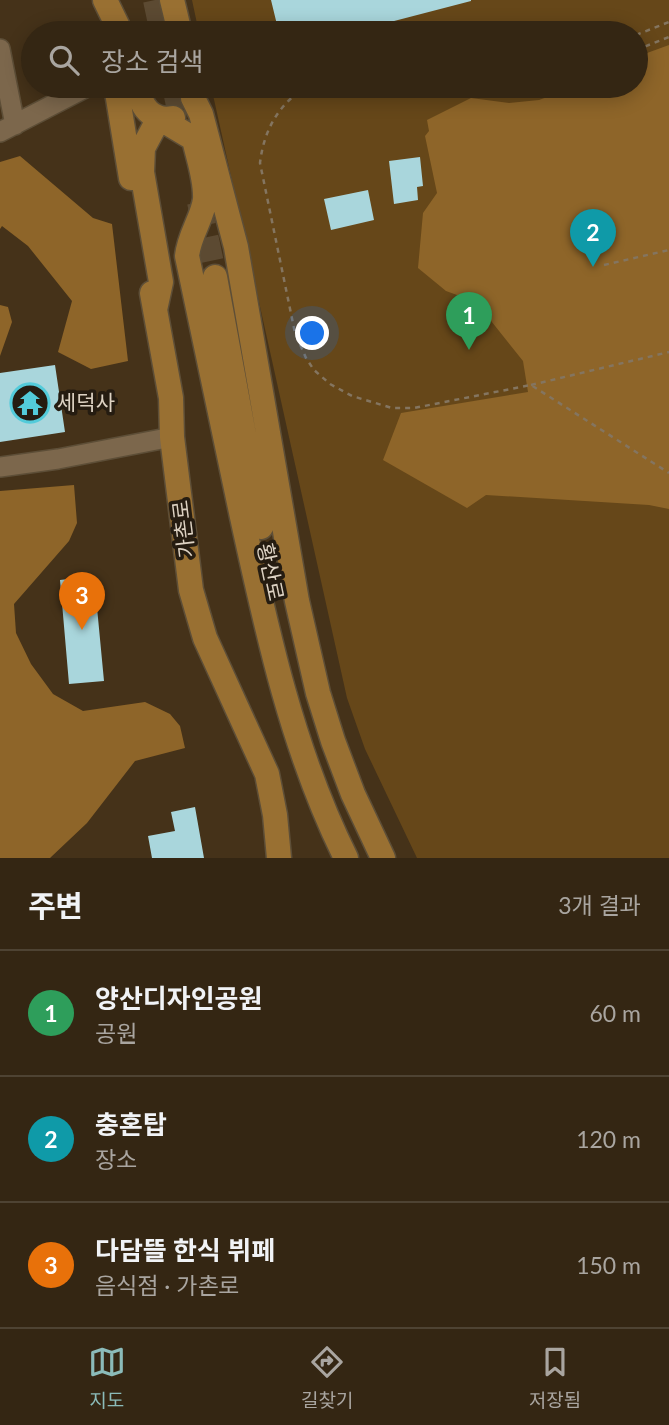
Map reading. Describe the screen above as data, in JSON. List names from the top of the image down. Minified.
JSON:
{"streets":{"main road":["가촌로","황산로"]},"places":{"temple":["세덕사"]},"page":{"search":"장소 검색","pins":["2","1","3"],"heading":["주변","3개 결과"],"list":[{"mark":"1","name":"양산디자인공원","note":"공원","value":"60 m"},{"mark":"2","name":"충혼탑","note":"장소","value":"120 m"},{"mark":"3","name":"다담뜰 한식 뷔페","note":"음식점 · 가촌로","value":"150 m"}],"nav":["지도","길찾기","저장됨"]}}
